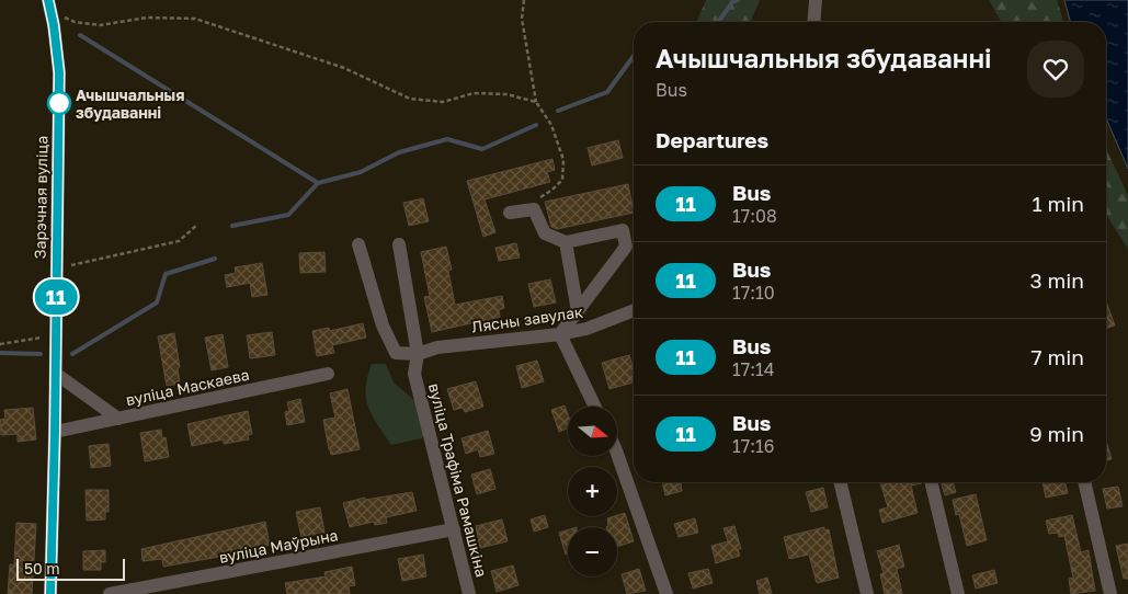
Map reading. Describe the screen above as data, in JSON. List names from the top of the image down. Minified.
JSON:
{"streets":{"street":["Зарэчная вуліца","Лясны завулак","вуліца Маскаева","вуліца Трафіма Рамашкіна","вуліца Маўрына"]},"crossings":[["Зарэчная вуліца","вуліца Маскаева"],["Лясны завулак","вуліца Трафіма Рамашкіна"],["вуліца Трафіма Рамашкіна","вуліца Маўрына"]],"places":["Ачышчальныя збудаванні"],"lines":["bus line 11"],"scale_bar":"50 m","north":"right","page":{"on_map":"11","heading":[["Ачышчальныя збудаванні","Bus"],"Departures"],"list":[{"mark":"11","name":"Bus","note":"17:08","value":"1 min"},{"mark":"11","name":"Bus","note":"17:10","value":"3 min"},{"mark":"11","name":"Bus","note":"17:14","value":"7 min"},{"mark":"11","name":"Bus","note":"17:16","value":"9 min"}],"map_buttons":["+","−"],"scale":"50 m"}}
